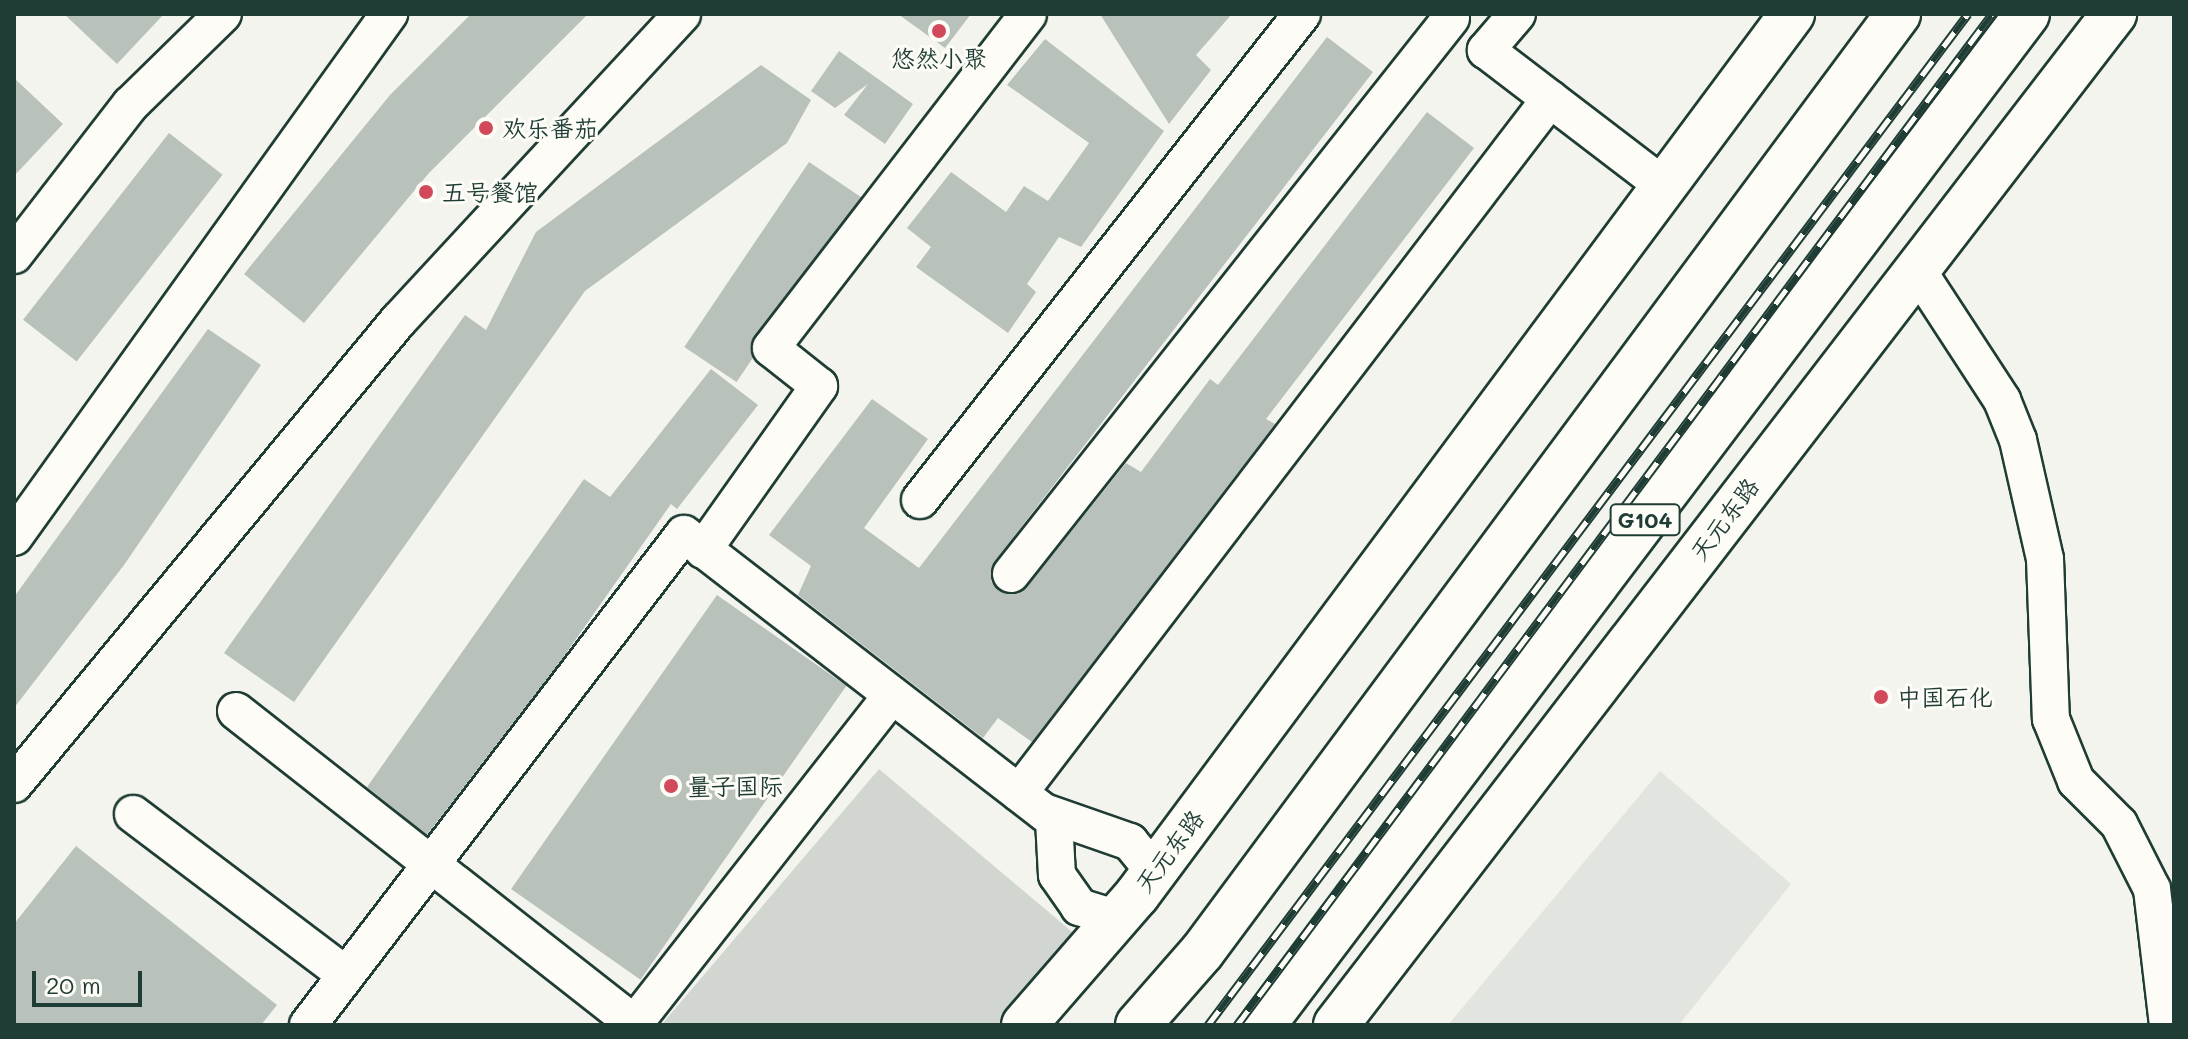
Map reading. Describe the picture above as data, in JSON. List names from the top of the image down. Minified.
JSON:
{"streets":{"main road":["天元东路","G104"]},"places":["悠然小聚","欢乐番茄","五号餐馆","中国石化","量子国际"],"scale_bar":"20 m"}
